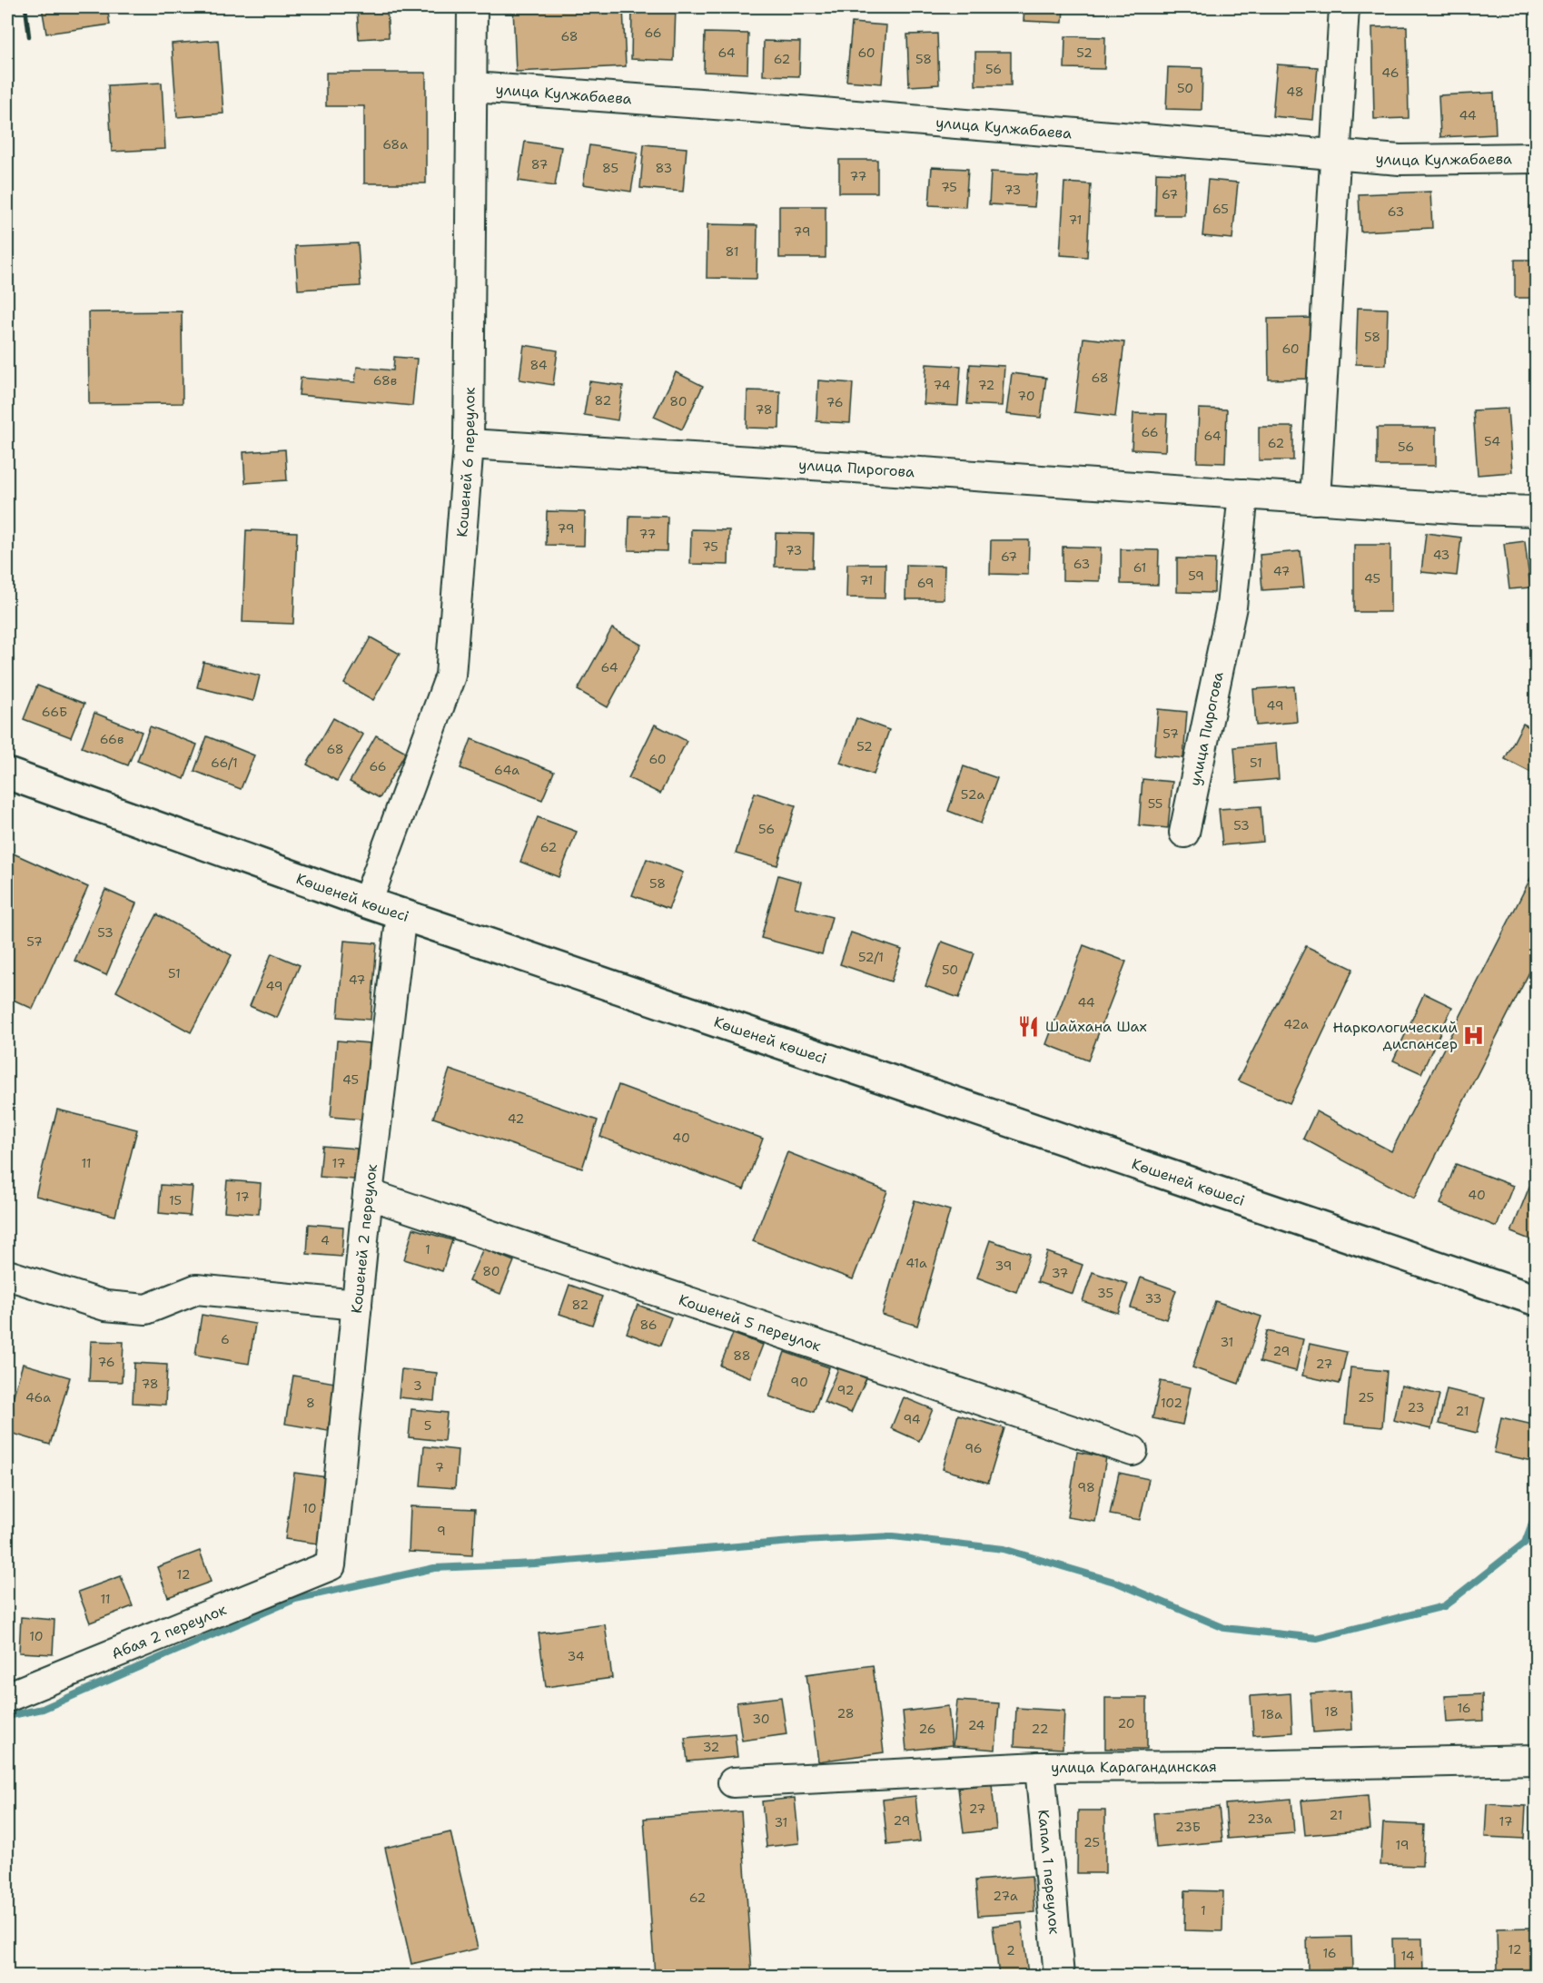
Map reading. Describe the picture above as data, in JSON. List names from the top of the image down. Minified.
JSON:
{"streets":{"main road":["Көшеней көшесі"],"street":["улица Кулжабаева","Кошеней 6 переулок","улица Пирогова","Кошеней 2 переулок","Кошеней 5 переулок","Абая 2 переулок","улица Карагандинская","Капал 1 переулок"]},"crossings":[["улица Кулжабаева","Кошеней 6 переулок"],["Кошеней 6 переулок","улица Пирогова"],["Кошеней 6 переулок","Көшеней көшесі"],["Көшеней көшесі","Кошеней 2 переулок"],["Кошеней 2 переулок","Кошеней 5 переулок"],["Кошеней 2 переулок","Абая 2 переулок"],["улица Карагандинская","Капал 1 переулок"]],"places":{"restaurant":["Шайхана Шах"],"hospital":["Наркологический диспансер"]},"house_numbers":["66","68","64","60","52","62","58","56","46","50","48","44","68а","87","85","83","77","75","73","67","65","63","71","79","81","58","60","84","68","68в","74","72","70","82","80","76","78","66","64","54","62","56","79","77","75","73","43","67","63","61","47","59","45","71","69","64","49","66Б","57","66в","52","68","60","66/1","51","66","64а","52а","55","53","56","62","58","53","57","52/1","50","51","47","49","44","42а","45","42","40","11","17","40","17","15","4","1","41а","39","80","37","35","33","82","86","6","31","29","88","76","27","90","78","3","92","46а","25","8","102","23","21","94","5","96","7","98","10","9","12","11","10","34","16","18","28","18а","30","20","24","26","22","32","27","21","23а","29","17","31","23Б","25","19","27а","62","1","12","2","16","14"]}
